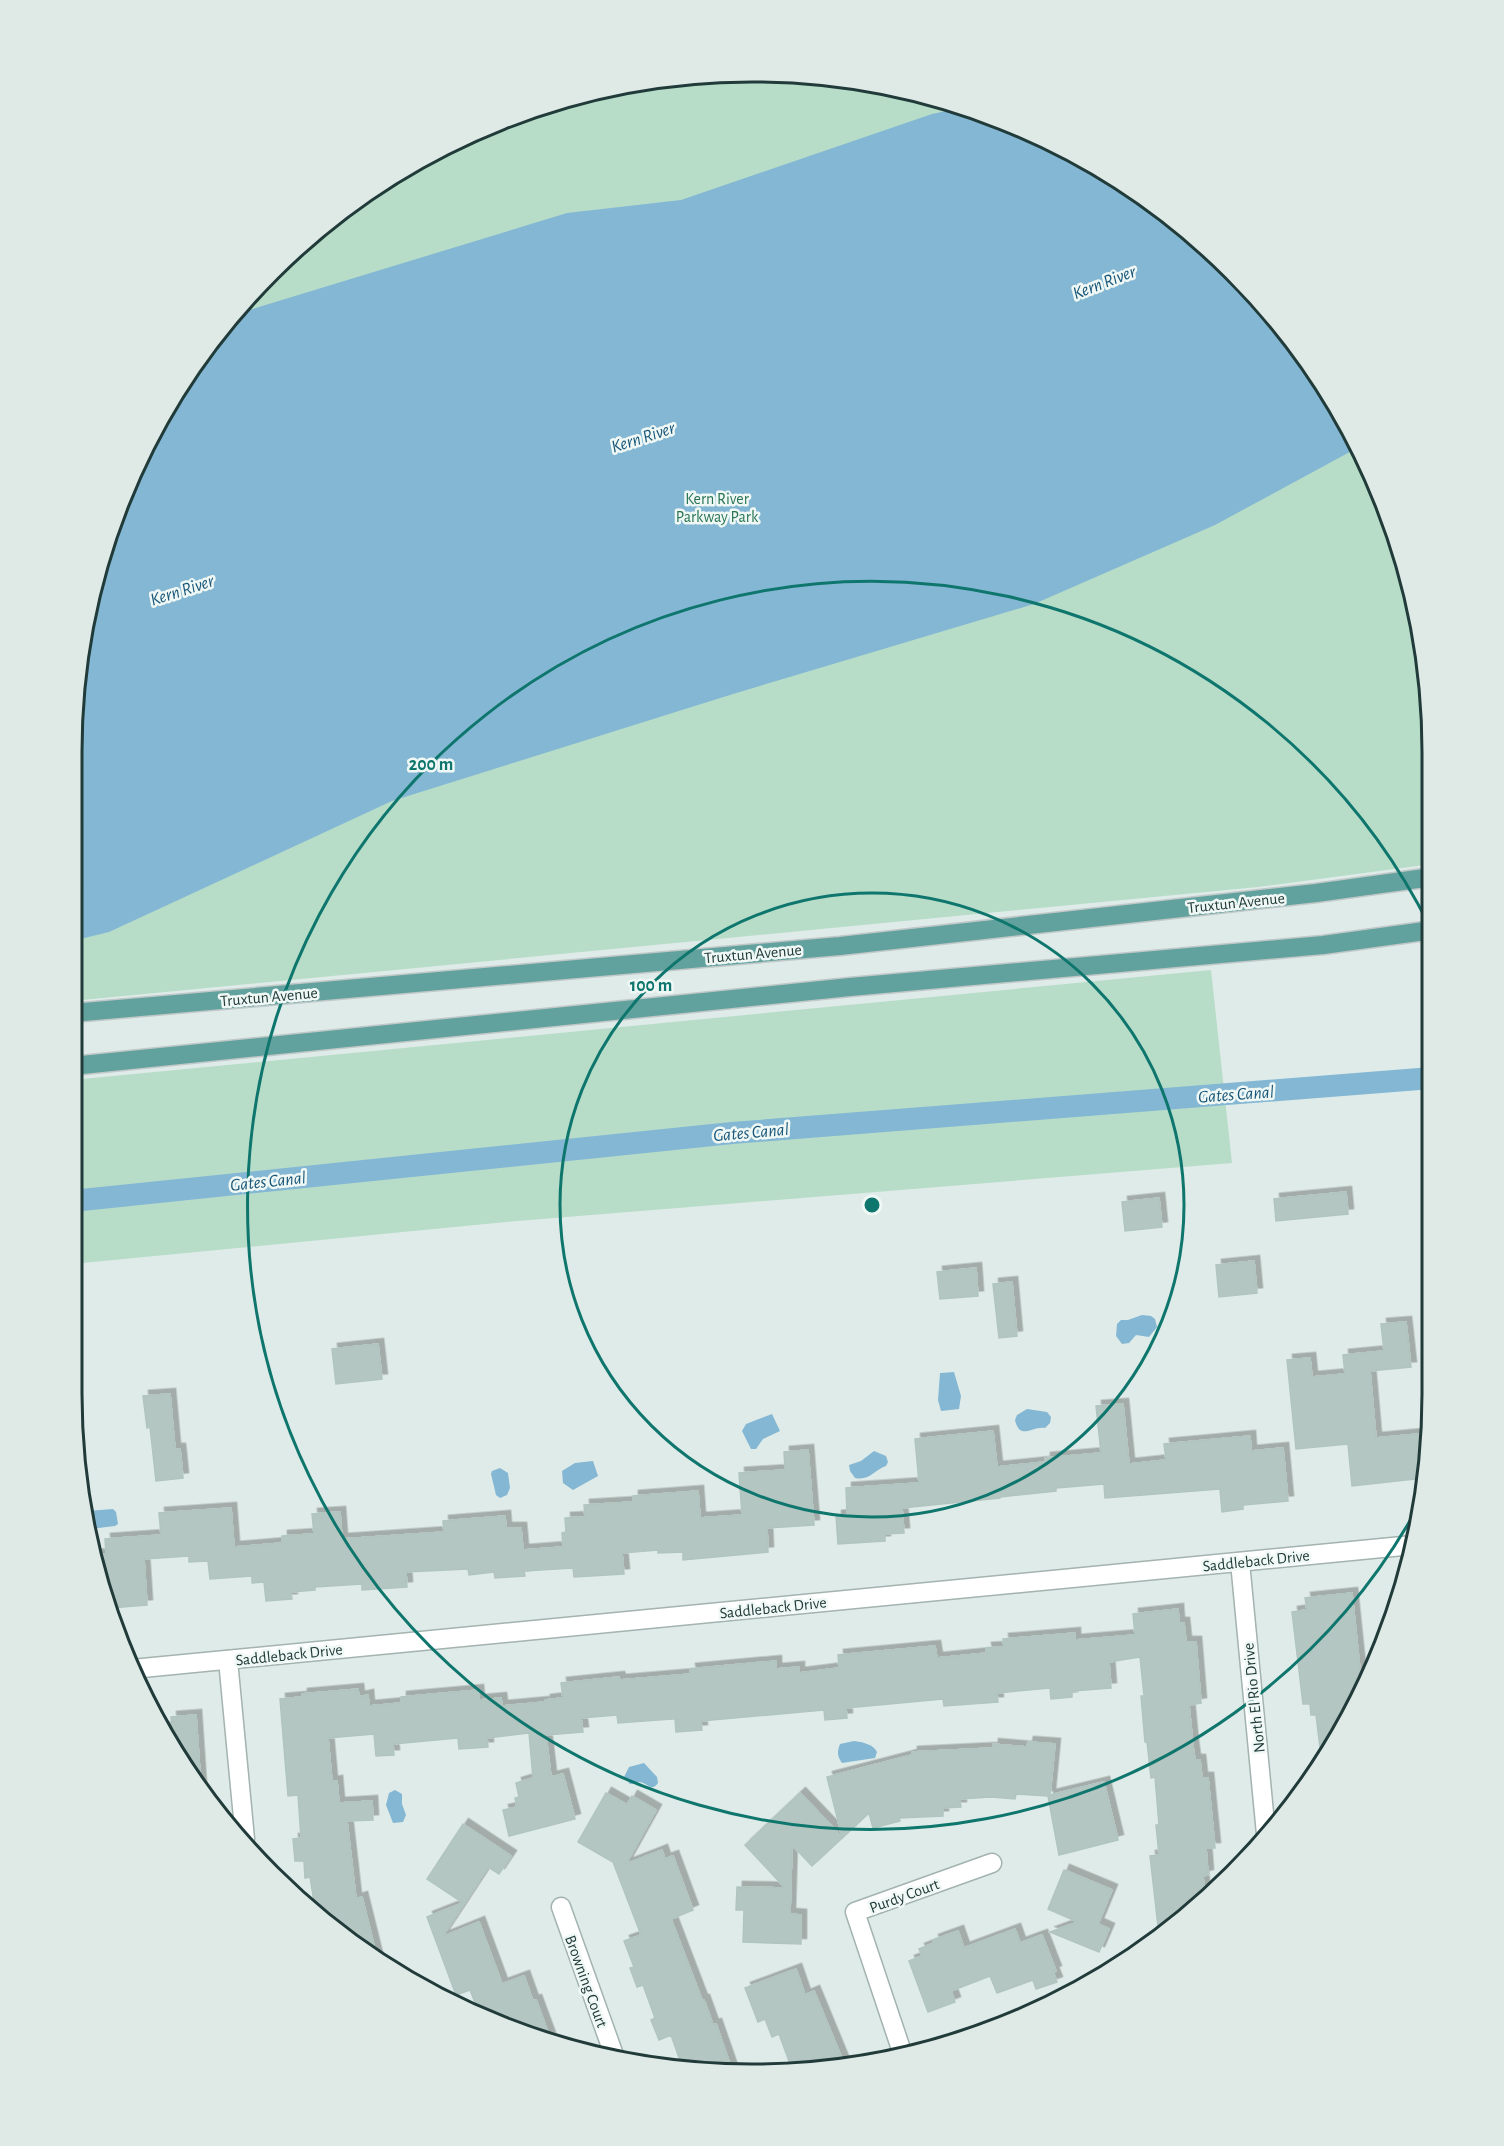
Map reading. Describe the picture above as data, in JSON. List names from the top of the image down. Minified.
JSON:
{"streets":{"main road":["Truxtun Avenue"],"street":["Saddleback Drive","North El Rio Drive","Purdy Court","Browning Court"]},"crossings":[["Saddleback Drive","North El Rio Drive"]],"water":["Kern River","Gates Canal"],"parks":["Kern River Parkway Park"],"rings":["200 m","100 m"]}
